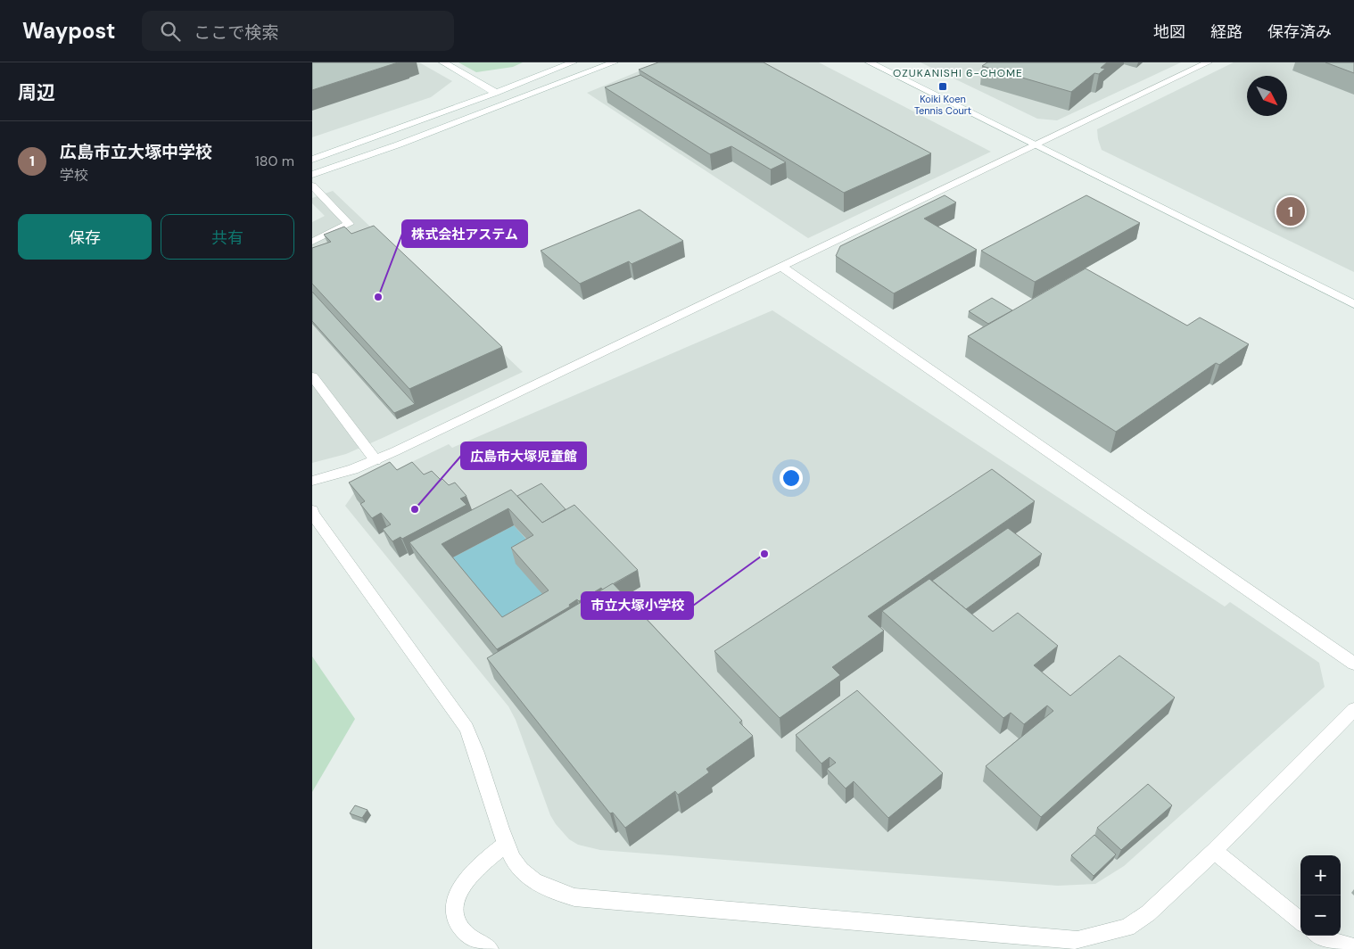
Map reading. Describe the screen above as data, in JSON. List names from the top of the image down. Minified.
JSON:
{"districts":["OZUKANISHI 6-CHOME"],"places":{"transit":["Koiki Koen Tennis Court"],"other":["株式会社アステム","広島市大塚児童館","市立大塚小学校"]},"north":"bottom right","page":{"header":"Waypost","search":"ここで検索","nav":["地図","経路","保存済み"],"heading":"周辺","list":[{"mark":"1","name":"広島市立大塚中学校","note":"学校","value":"180 m"}],"pins":"1","buttons":["保存","共有"],"map_buttons":["+","−"]}}
